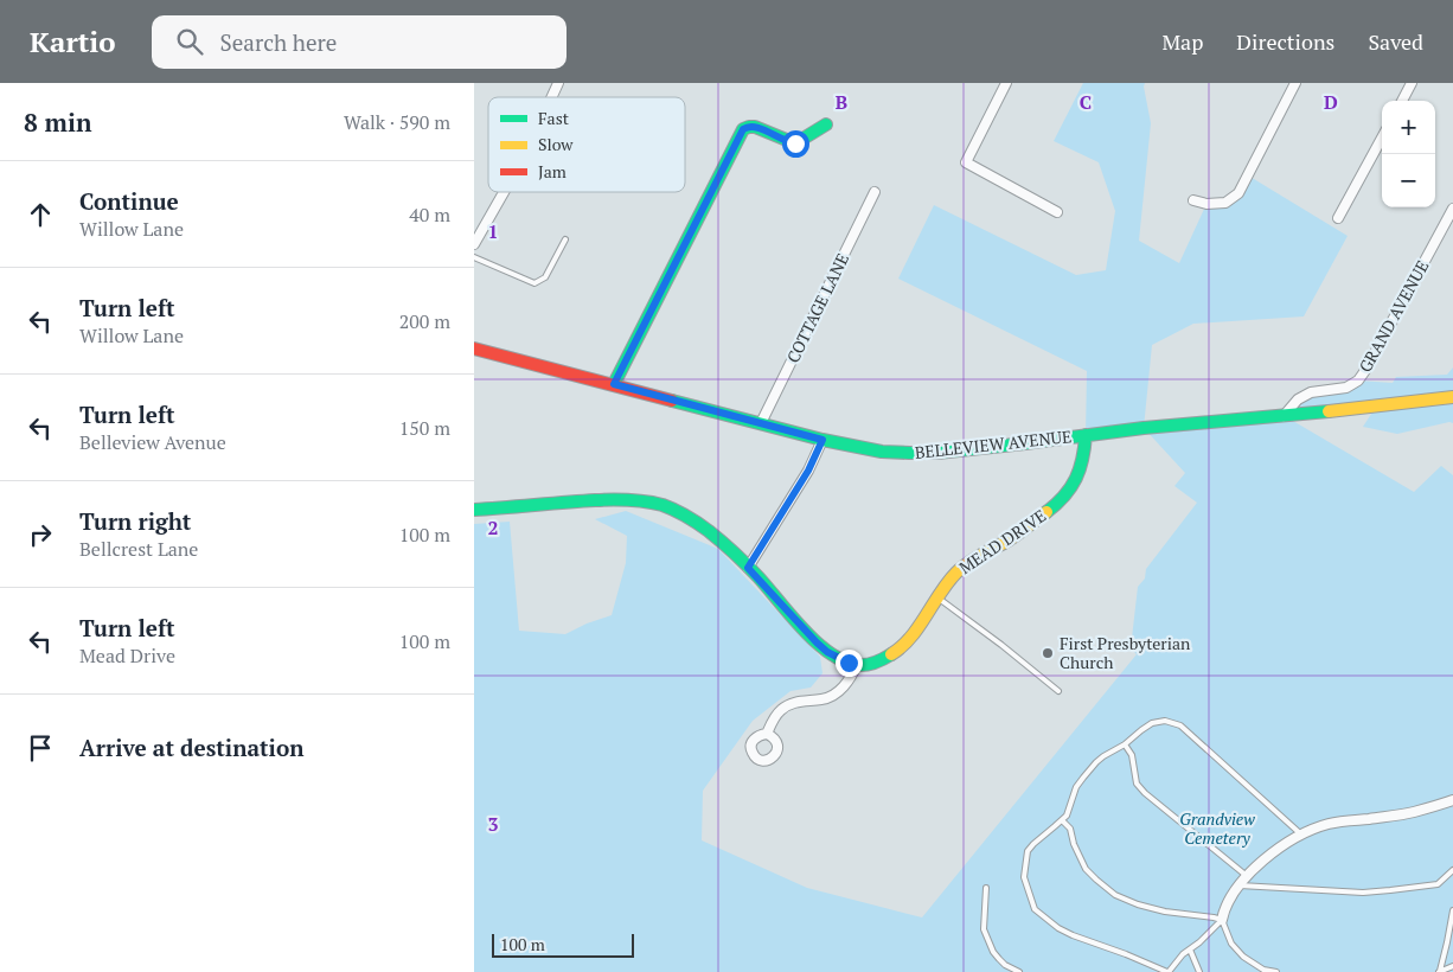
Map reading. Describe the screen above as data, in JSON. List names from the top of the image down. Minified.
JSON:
{"streets":{"street":["COTTAGE LANE","GRAND AVENUE","BELLEVIEW AVENUE","MEAD DRIVE"]},"crossings":[["COTTAGE LANE","BELLEVIEW AVENUE"],["GRAND AVENUE","BELLEVIEW AVENUE"],["BELLEVIEW AVENUE","MEAD DRIVE"]],"parks":["Grandview Cemetery"],"places":["First Presbyterian Church"],"legend":["Fast","Slow","Jam"],"scale_bar":"100 m","page":{"header":"Kartio","search":"Search here","nav":["Map","Directions","Saved"],"heading":["8 min","Walk · 590 m"],"map_buttons":["+","−"],"list":[["Continue","Willow Lane","40 m"],["Turn left","Willow Lane","200 m"],["Turn left","Belleview Avenue","150 m"],["Turn right","Bellcrest Lane","100 m"],["Turn left","Mead Drive","100 m"],"Arrive at destination"],"scale":"100 m"},"grid":{"columns":["B","C","D"],"rows":["1","2","3"]}}
